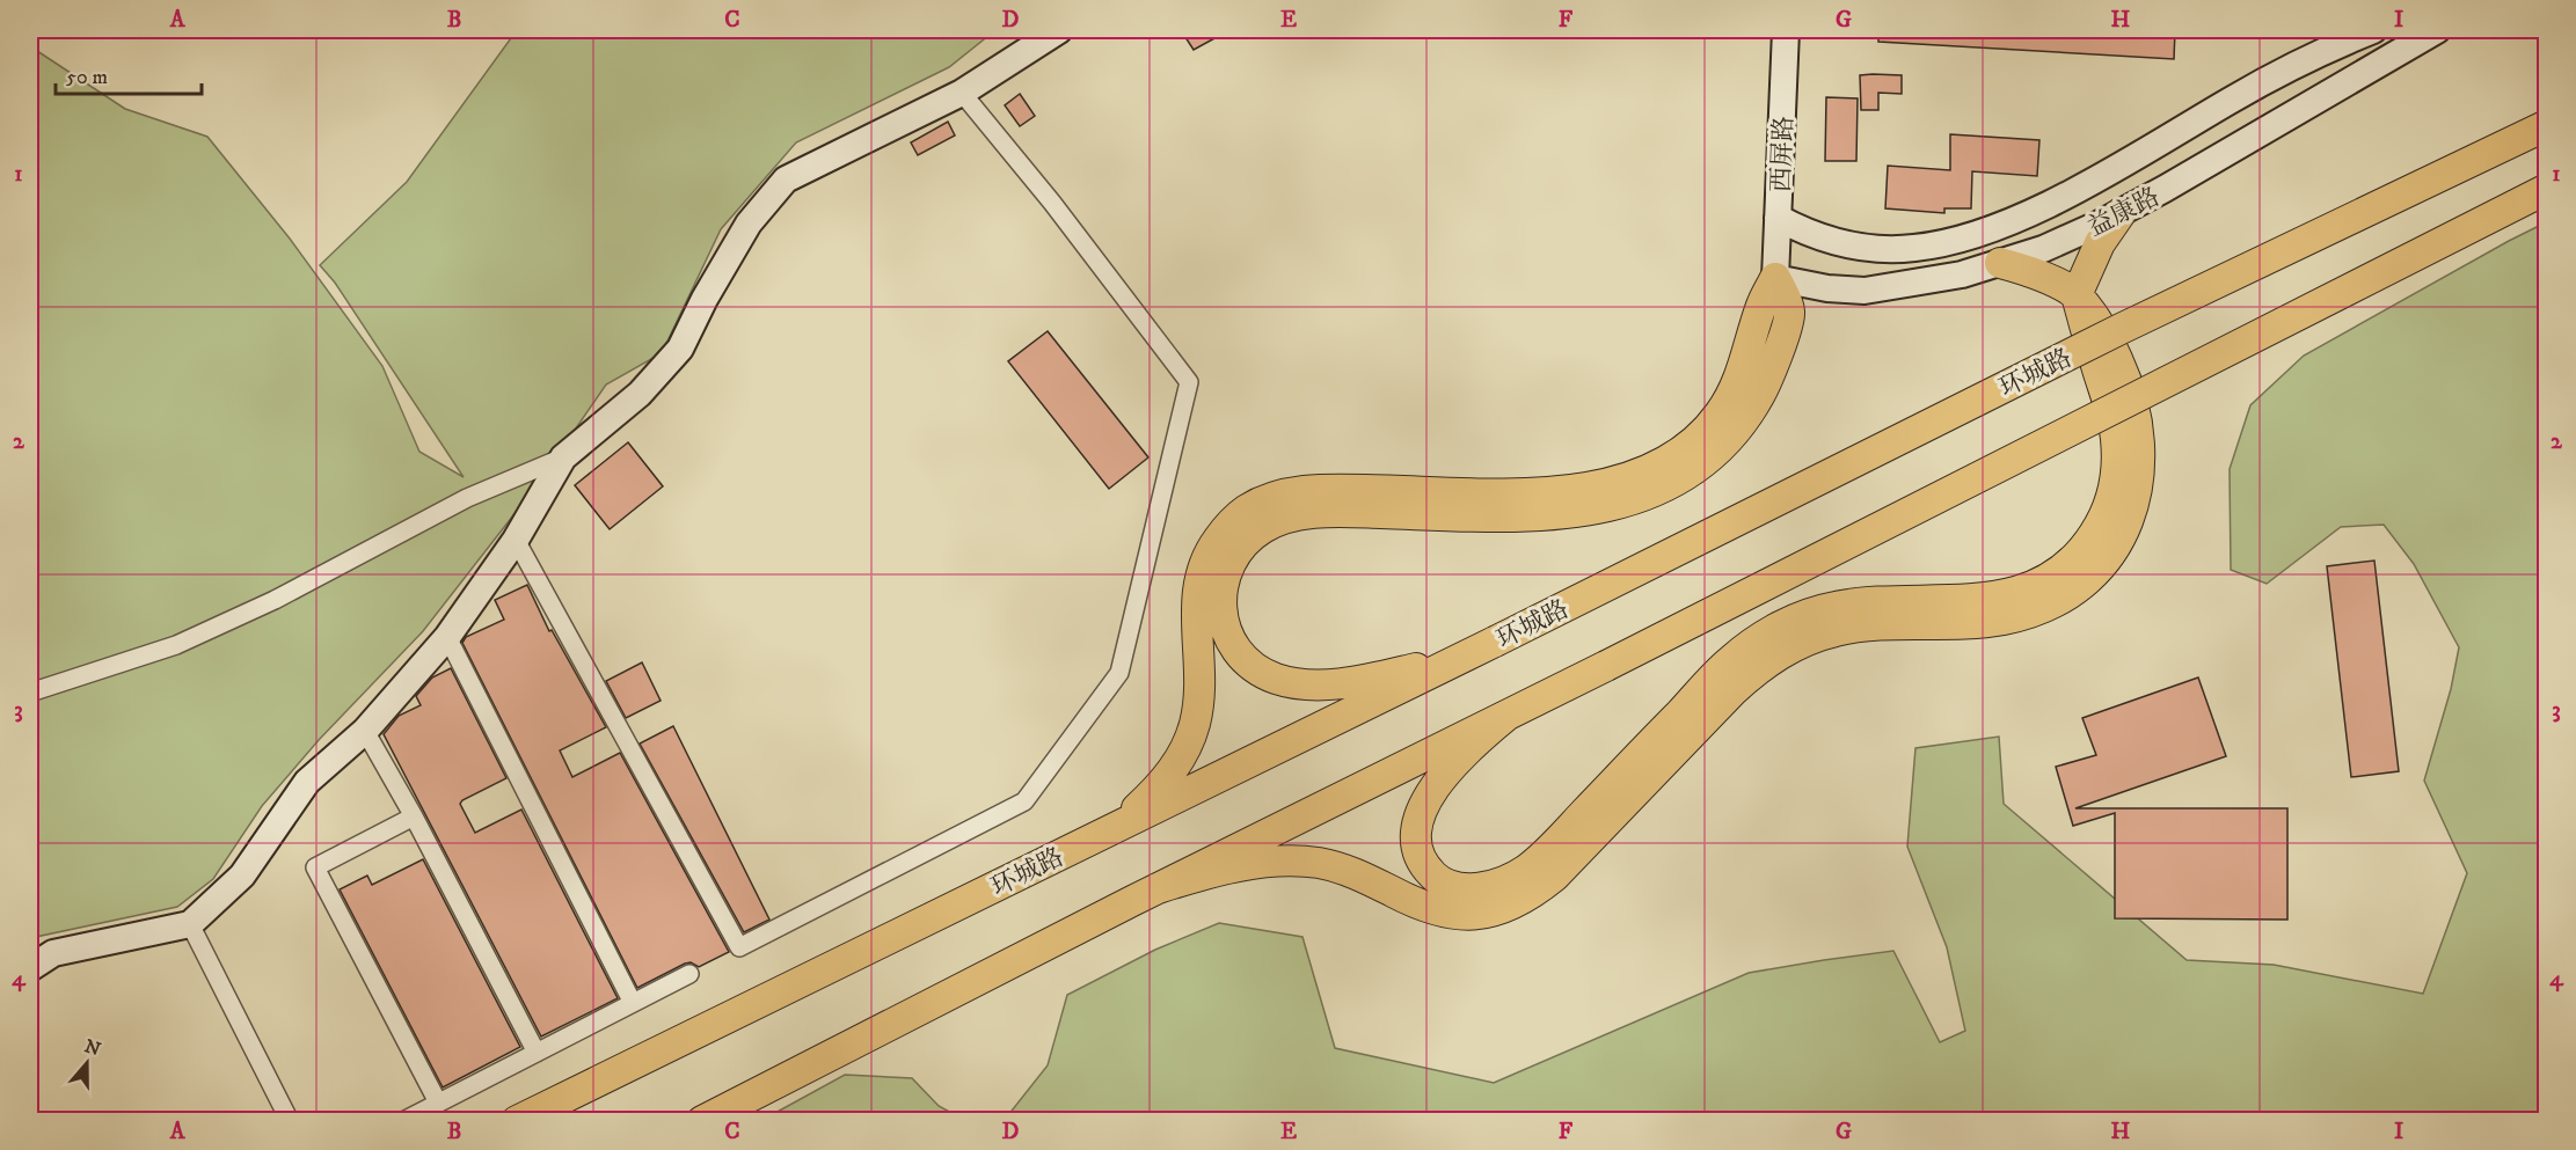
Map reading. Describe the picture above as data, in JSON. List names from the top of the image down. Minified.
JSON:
{"streets":{"main road":["西屏路","益康路","环城路"]},"crossings":[["西屏路","益康路"]],"scale_bar":"50 m","north":"top","grid":{"columns":["A","B","C","D","E","F","G","H","I"],"rows":["1","2","3","4"]}}
